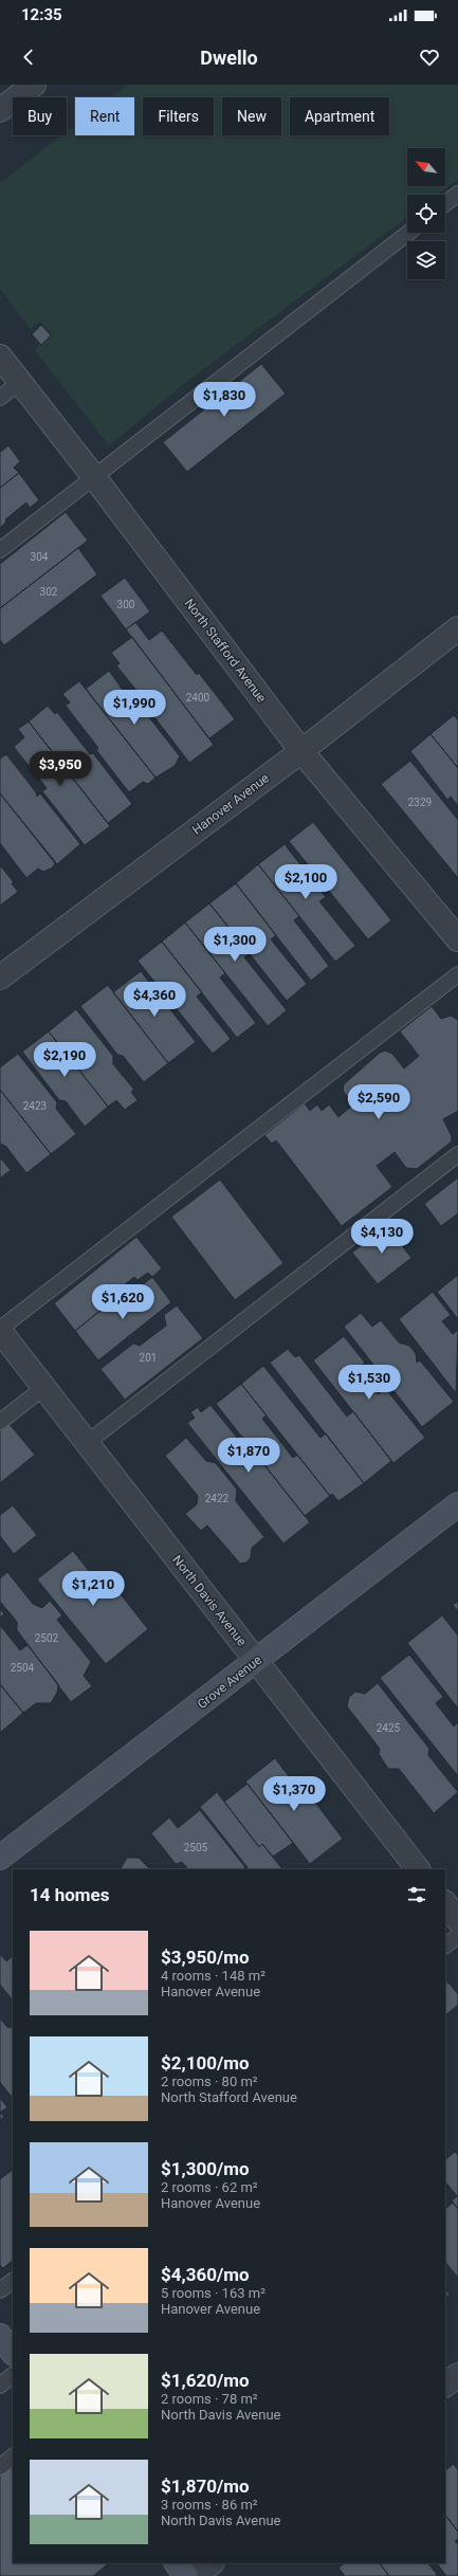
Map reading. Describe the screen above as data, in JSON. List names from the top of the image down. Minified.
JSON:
{"streets":{"street":["North Stafford Avenue","Hanover Avenue","North Davis Avenue","Grove Avenue"]},"crossings":[["North Stafford Avenue","Hanover Avenue"],["North Davis Avenue","Grove Avenue"]],"house_numbers":["304","302","300","2400","2329","2423","201","2422","2502","2504","2425","2505"],"north":"top left","page":{"status":"12:35","header":"Dwello","chip":["Buy","Rent","Filters","New","Apartment"],"price":["$1,830","$1,990","$3,950","$2,100","$1,300","$4,360","$2,190","$2,590","$4,130","$1,620","$1,530","$1,870","$1,210","$1,370"],"heading":"14 homes","list":[{"name":"$3,950/mo","note":"4 rooms · 148 m² · Hanover Avenue"},{"name":"$2,100/mo","note":"2 rooms · 80 m² · North Stafford Avenue"},{"name":"$1,300/mo","note":"2 rooms · 62 m² · Hanover Avenue"},{"name":"$4,360/mo","note":"5 rooms · 163 m² · Hanover Avenue"},{"name":"$1,620/mo","note":"2 rooms · 78 m² · North Davis Avenue"},{"name":"$1,870/mo","note":"3 rooms · 86 m² · North Davis Avenue"}]}}
